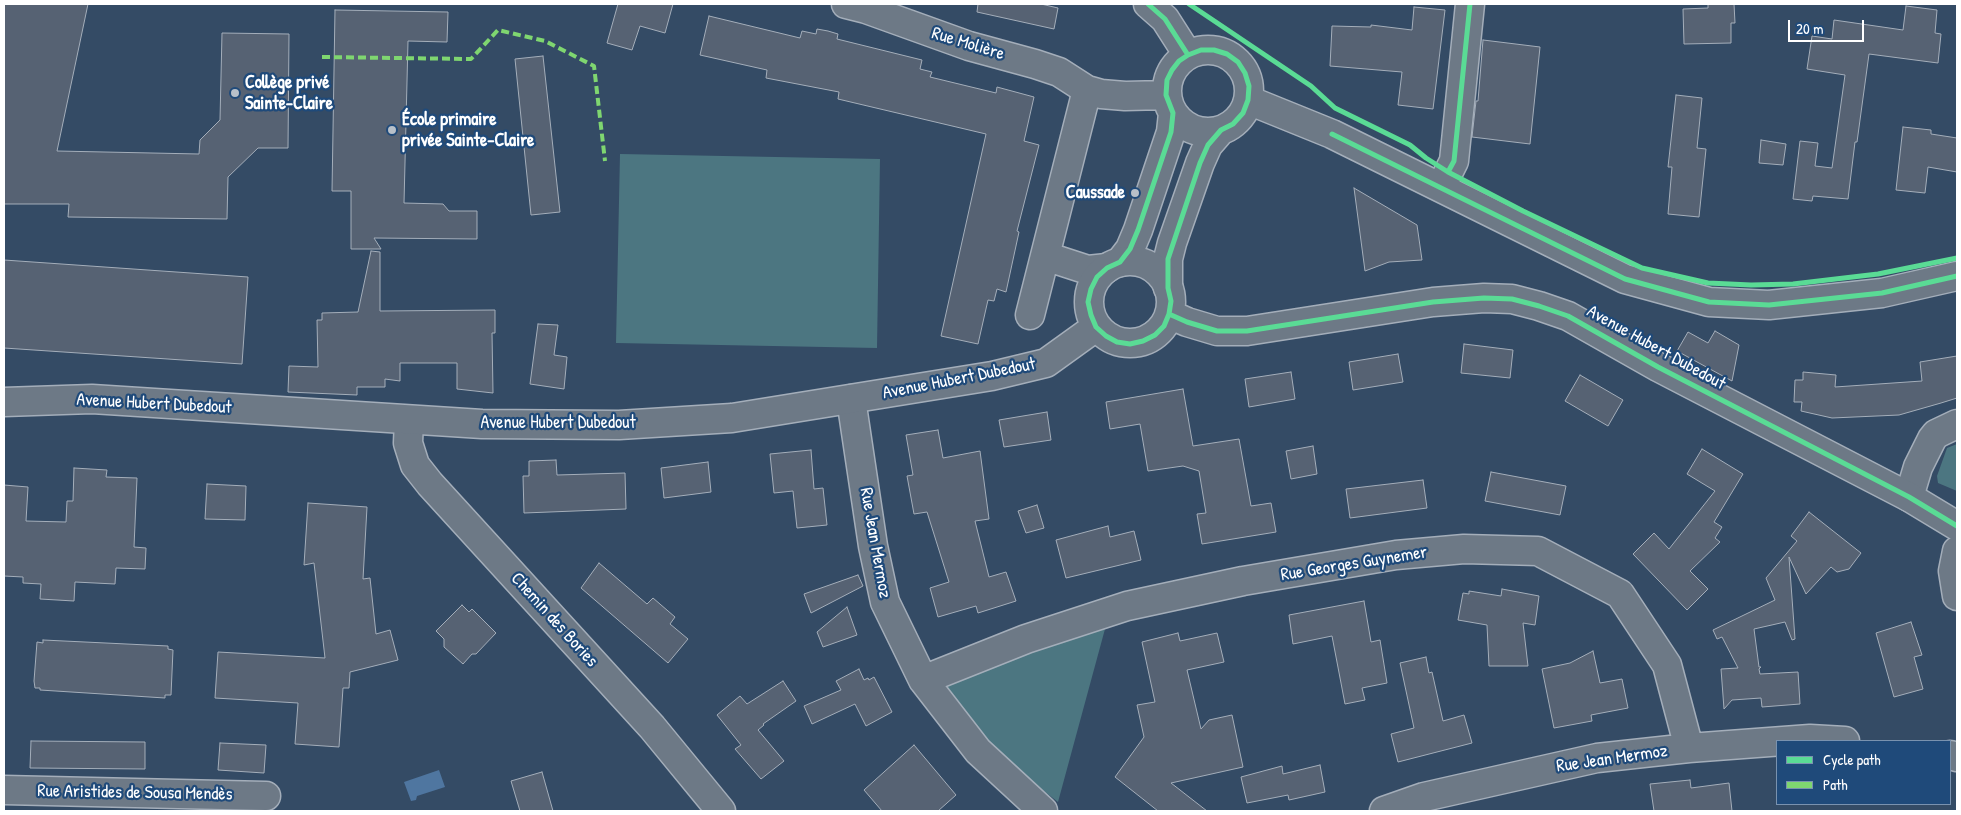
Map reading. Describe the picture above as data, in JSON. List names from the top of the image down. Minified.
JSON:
{"streets":{"street":["Rue Molière","Avenue Hubert Dubedout","Rue Jean Mermoz","Rue Georges Guynemer","Chemin des Bories","Rue Aristides de Sousa Mendès"]},"crossings":[["Avenue Hubert Dubedout","Rue Jean Mermoz"],["Avenue Hubert Dubedout","Chemin des Bories"],["Rue Jean Mermoz","Rue Georges Guynemer"]],"places":["Collège privé Sainte-Claire","École primaire privée Sainte-Claire","Caussade"],"legend":["Cycle path","Path"],"scale_bar":"20 m"}
